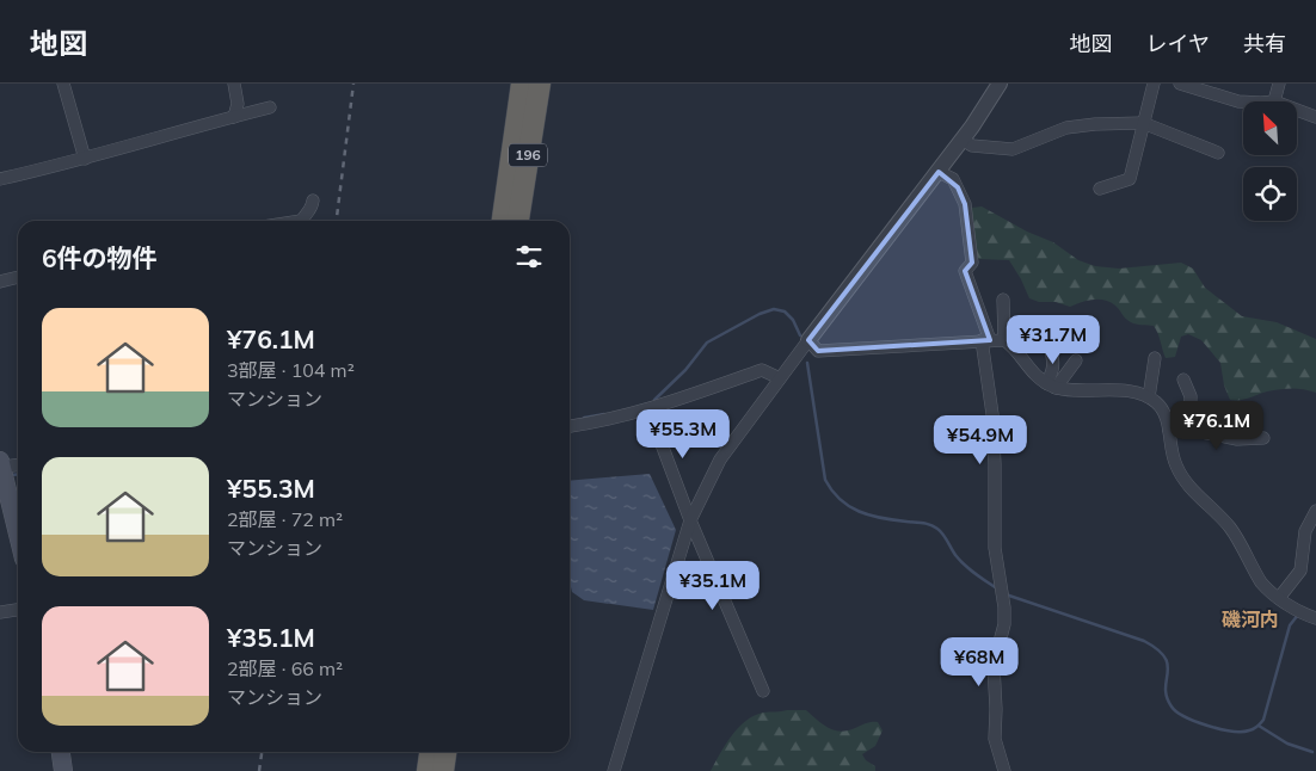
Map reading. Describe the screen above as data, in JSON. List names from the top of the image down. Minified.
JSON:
{"streets":{"highway":["196"]},"districts":["磯河内"],"north":"top left","page":{"header":"地図","nav":["地図","レイヤ","共有"],"heading":"6件の物件","list":[{"name":"¥76.1M","note":"3部屋 · 104 m² · マンション"},{"name":"¥55.3M","note":"2部屋 · 72 m² · マンション"},{"name":"¥35.1M","note":"2部屋 · 66 m² · マンション"}],"price":["¥31.7M","¥76.1M","¥55.3M","¥54.9M","¥35.1M","¥68M"]}}
